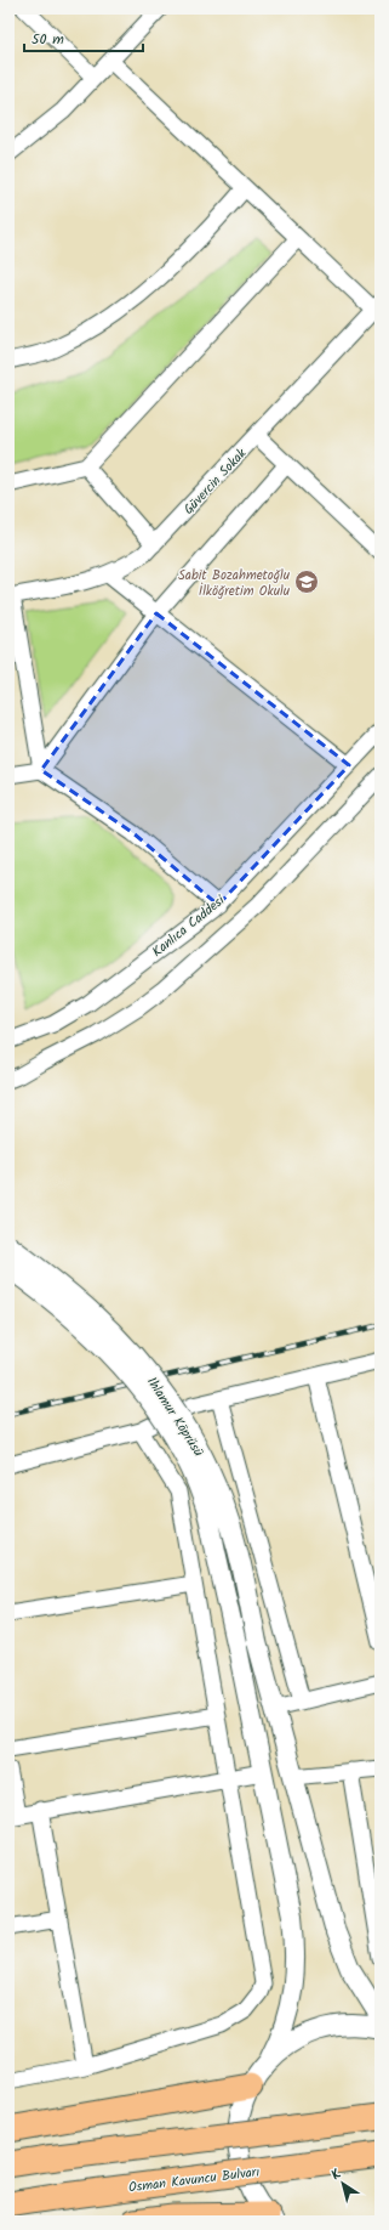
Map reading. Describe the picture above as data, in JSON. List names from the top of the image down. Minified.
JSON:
{"streets":{"highway":["Osman Kavuncu Bulvarı"],"street":["Güvercin Sokak","Kanlıca Caddesi","Ihlamur Köprüsü"]},"places":{"school or university":["Sabit Bozahmetoğlu İlköğretim Okulu"]},"scale_bar":"50 m","north":"top left"}
